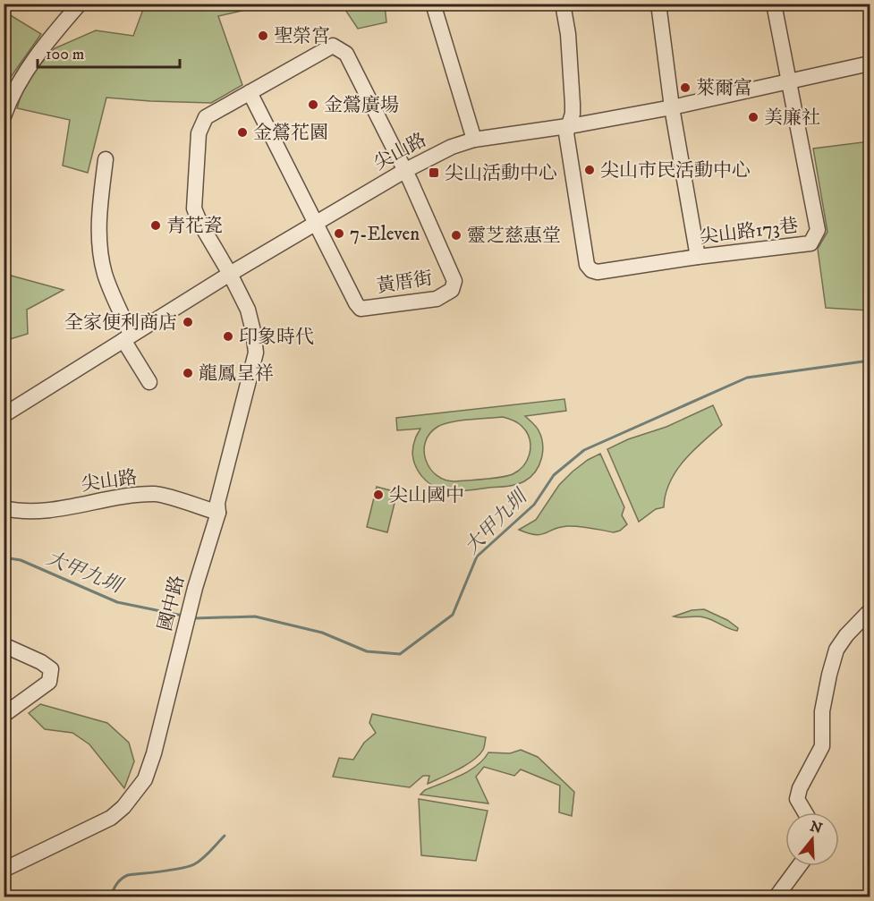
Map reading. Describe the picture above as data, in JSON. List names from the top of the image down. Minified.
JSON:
{"streets":{"street":["尖山路","尖山路173巷","黃厝街","國中路"]},"crossings":[["尖山路","尖山路173巷"],["尖山路","黃厝街"],["尖山路","國中路"],["黃厝街","國中路"]],"water":["大甲九圳"],"places":{"other":["聖榮宮","萊爾富","金鶯廣場","美廉社","金鶯花園","尖山市民活動中心","青花瓷","7-Eleven","靈芝慈惠堂","全家便利商店","印象時代","龍鳳呈祥","尖山國中"],"transit":["尖山活動中心"]},"scale_bar":"100 m","north":"top"}
